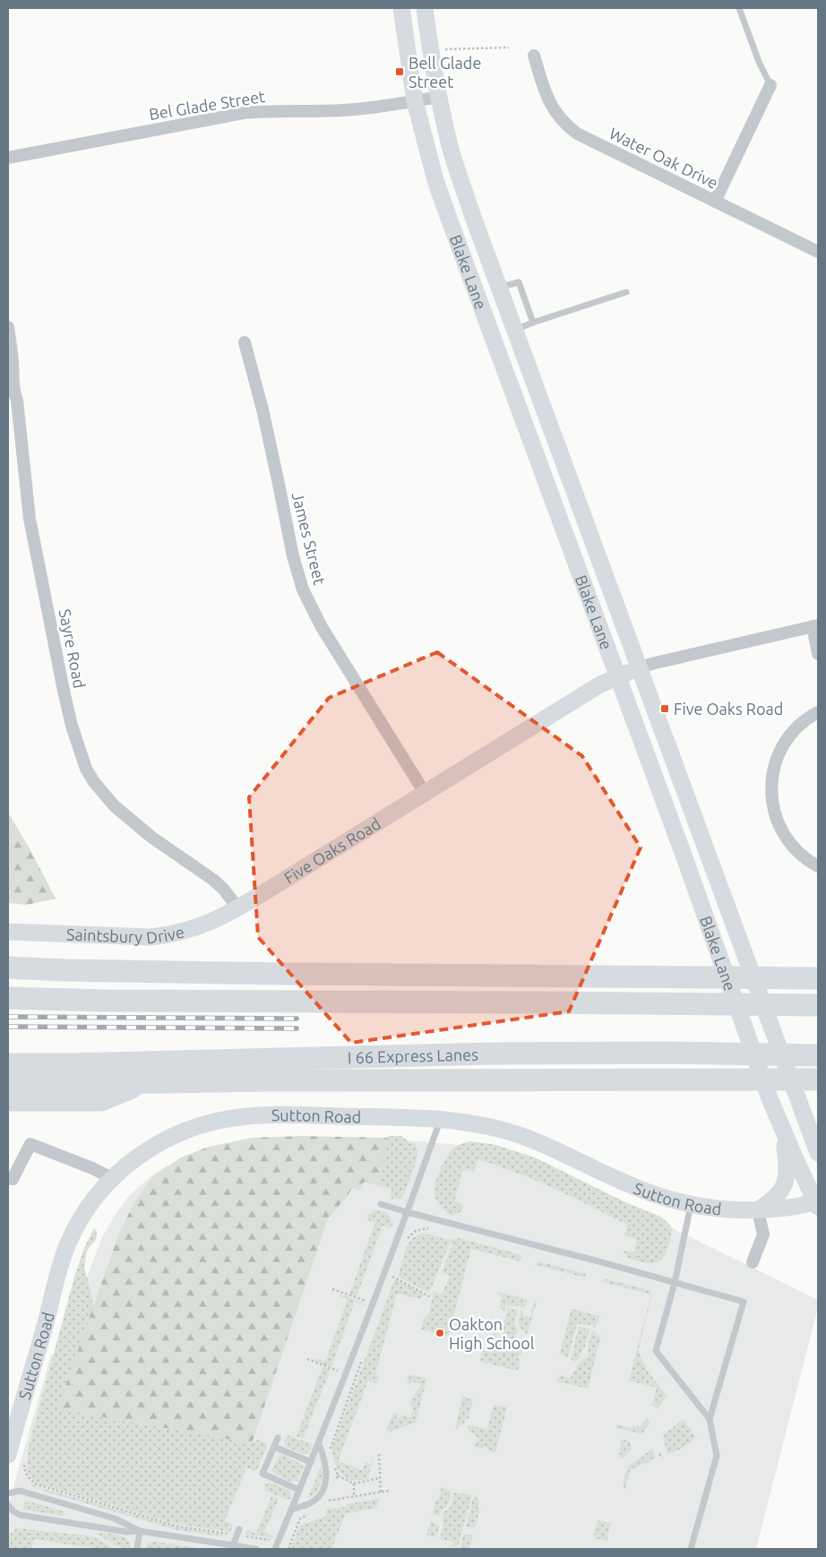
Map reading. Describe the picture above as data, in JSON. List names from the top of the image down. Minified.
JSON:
{"streets":{"highway":["I 66 Express Lanes"],"main road":["Blake Lane","Five Oaks Road","Saintsbury Drive","Sutton Road"],"street":["Bel Glade Street","Water Oak Drive","James Street","Sayre Road"]},"crossings":[["Bel Glade Street","Blake Lane"],["Blake Lane","Five Oaks Road"],["Blake Lane","Sutton Road"],["James Street","Five Oaks Road"],["Sayre Road","Five Oaks Road"],["Sayre Road","Saintsbury Drive"],["Five Oaks Road","Saintsbury Drive"]],"places":{"transit":["Bell Glade Street","Five Oaks Road"],"other":["Oakton High School"]}}
